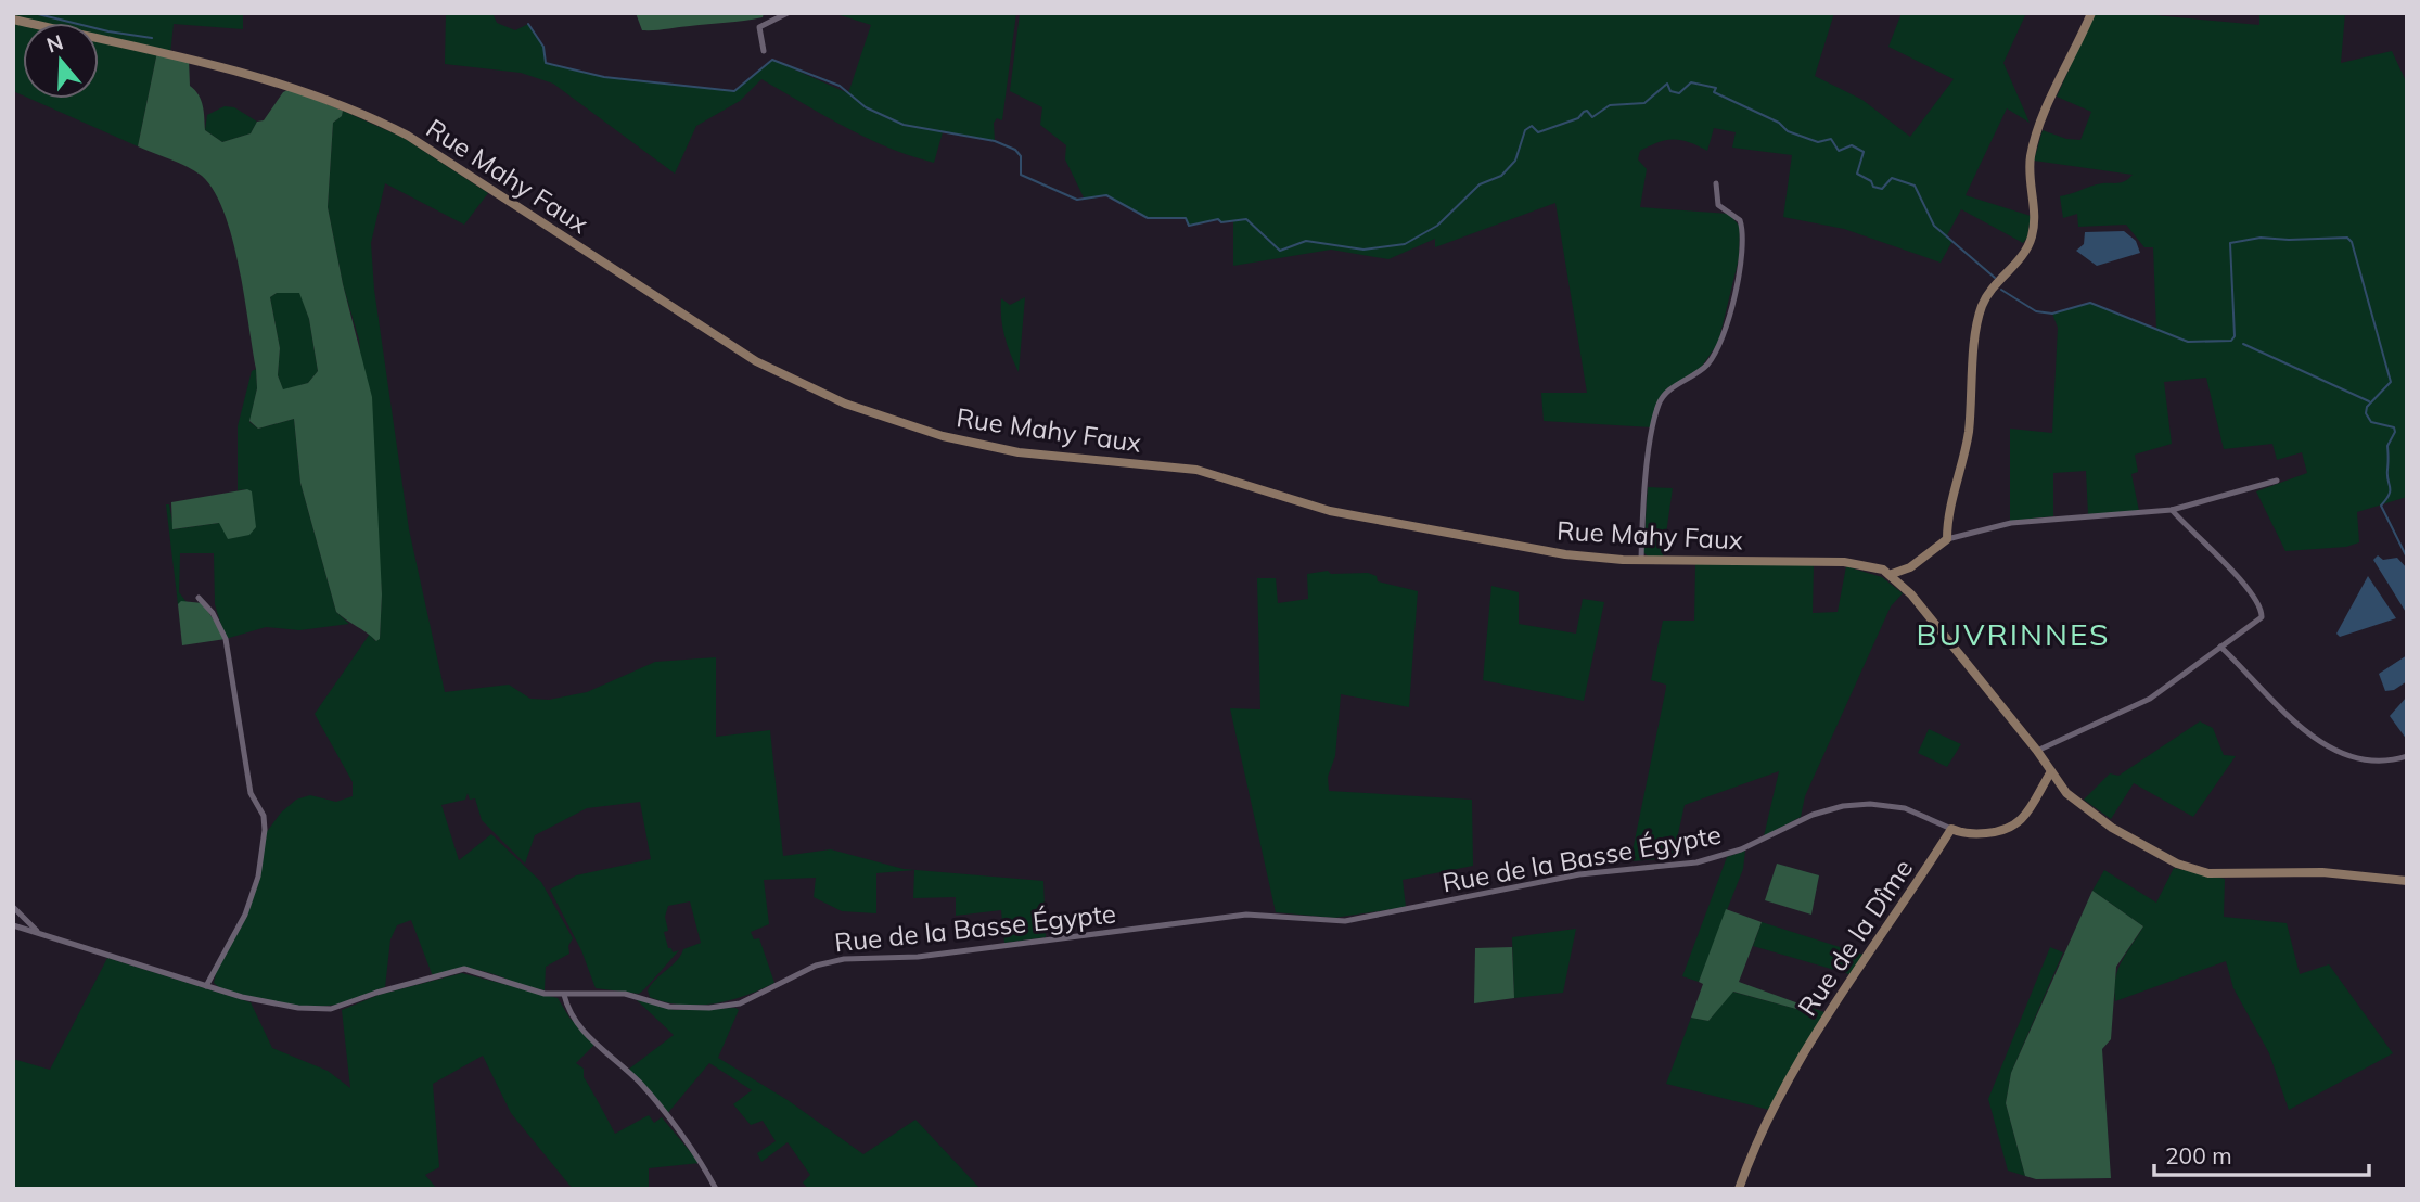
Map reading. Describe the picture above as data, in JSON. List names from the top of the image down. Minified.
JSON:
{"streets":{"street":["Rue Mahy Faux","Rue de la Basse Égypte","Rue de la Dîme"]},"crossings":[["Rue de la Basse Égypte","Rue de la Dîme"]],"districts":["BUVRINNES"],"scale_bar":"200 m","north":"top"}
